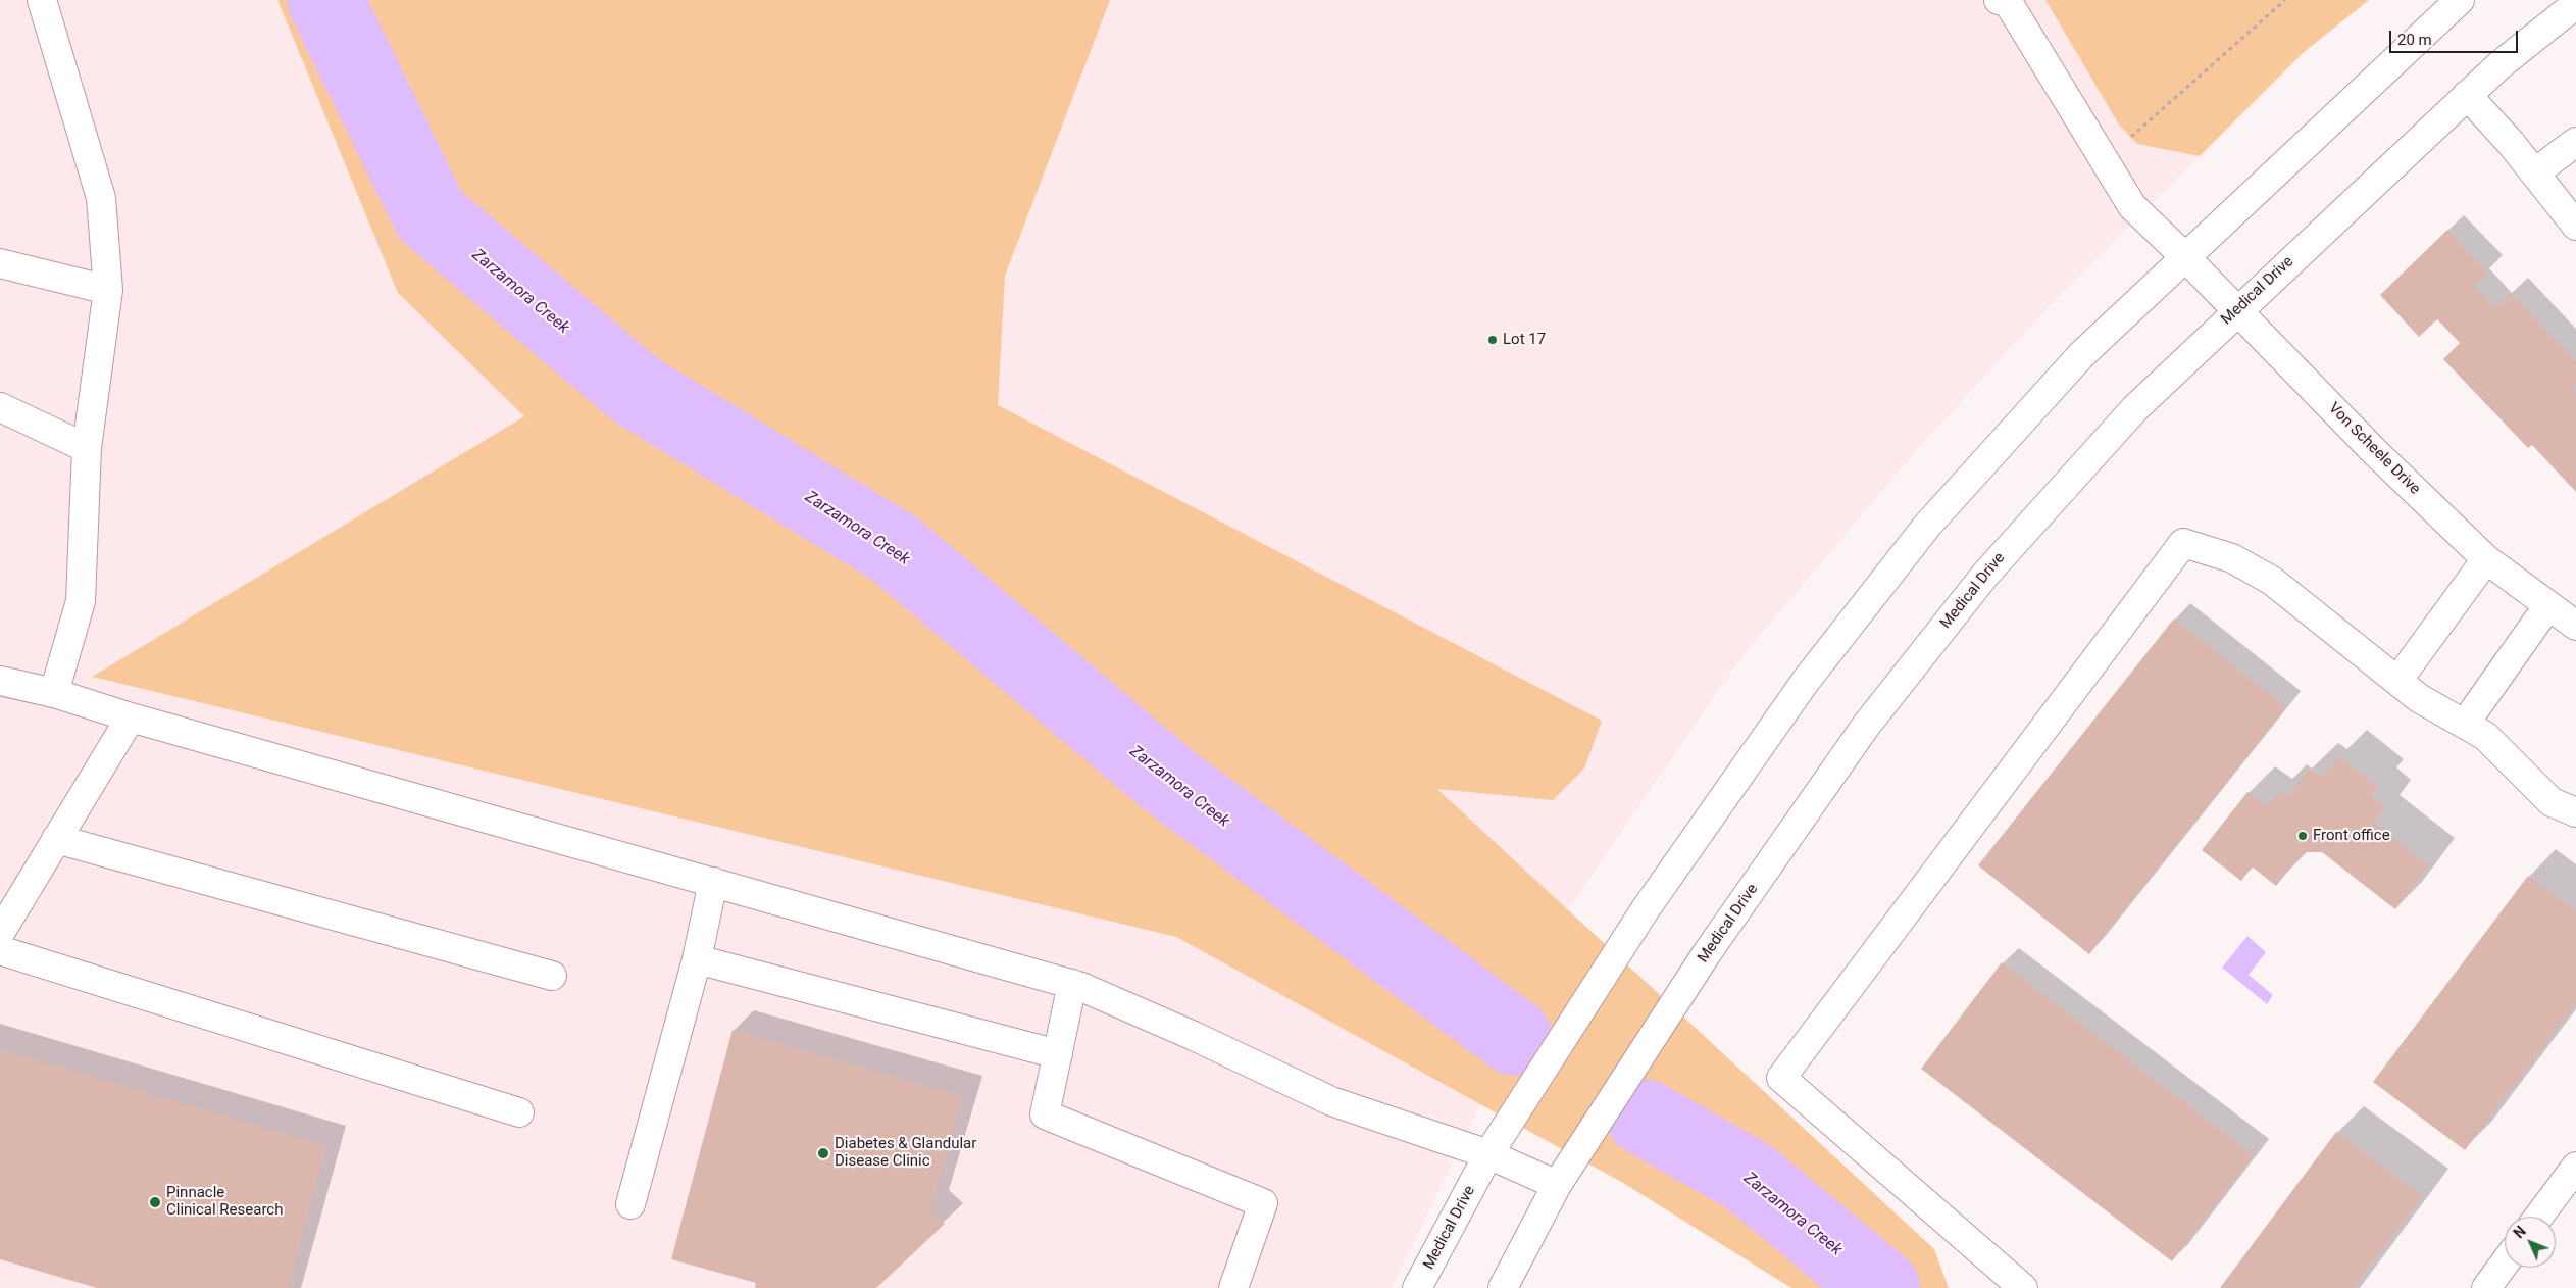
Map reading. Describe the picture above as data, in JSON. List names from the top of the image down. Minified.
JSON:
{"streets":{"street":["Medical Drive","Von Scheele Drive"]},"crossings":[["Medical Drive","Von Scheele Drive"]],"water":["Zarzamora Creek"],"places":["Lot 17","Front office","Diabetes & Glandular Disease Clinic","Pinnacle Clinical Research"],"scale_bar":"20 m","north":"top left"}
